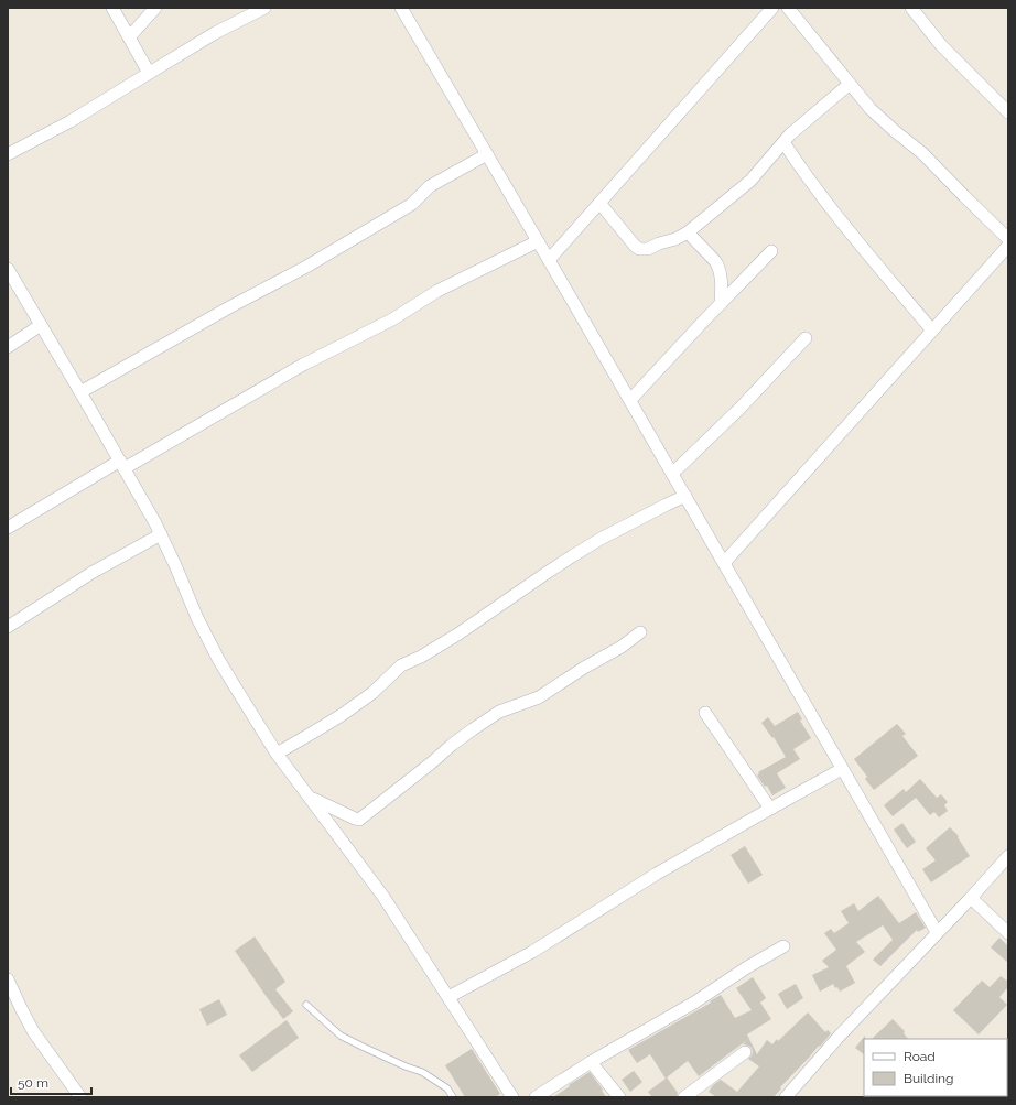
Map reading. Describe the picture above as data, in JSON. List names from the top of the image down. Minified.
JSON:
{"legend":["Road","Building"],"scale_bar":"50 m"}
